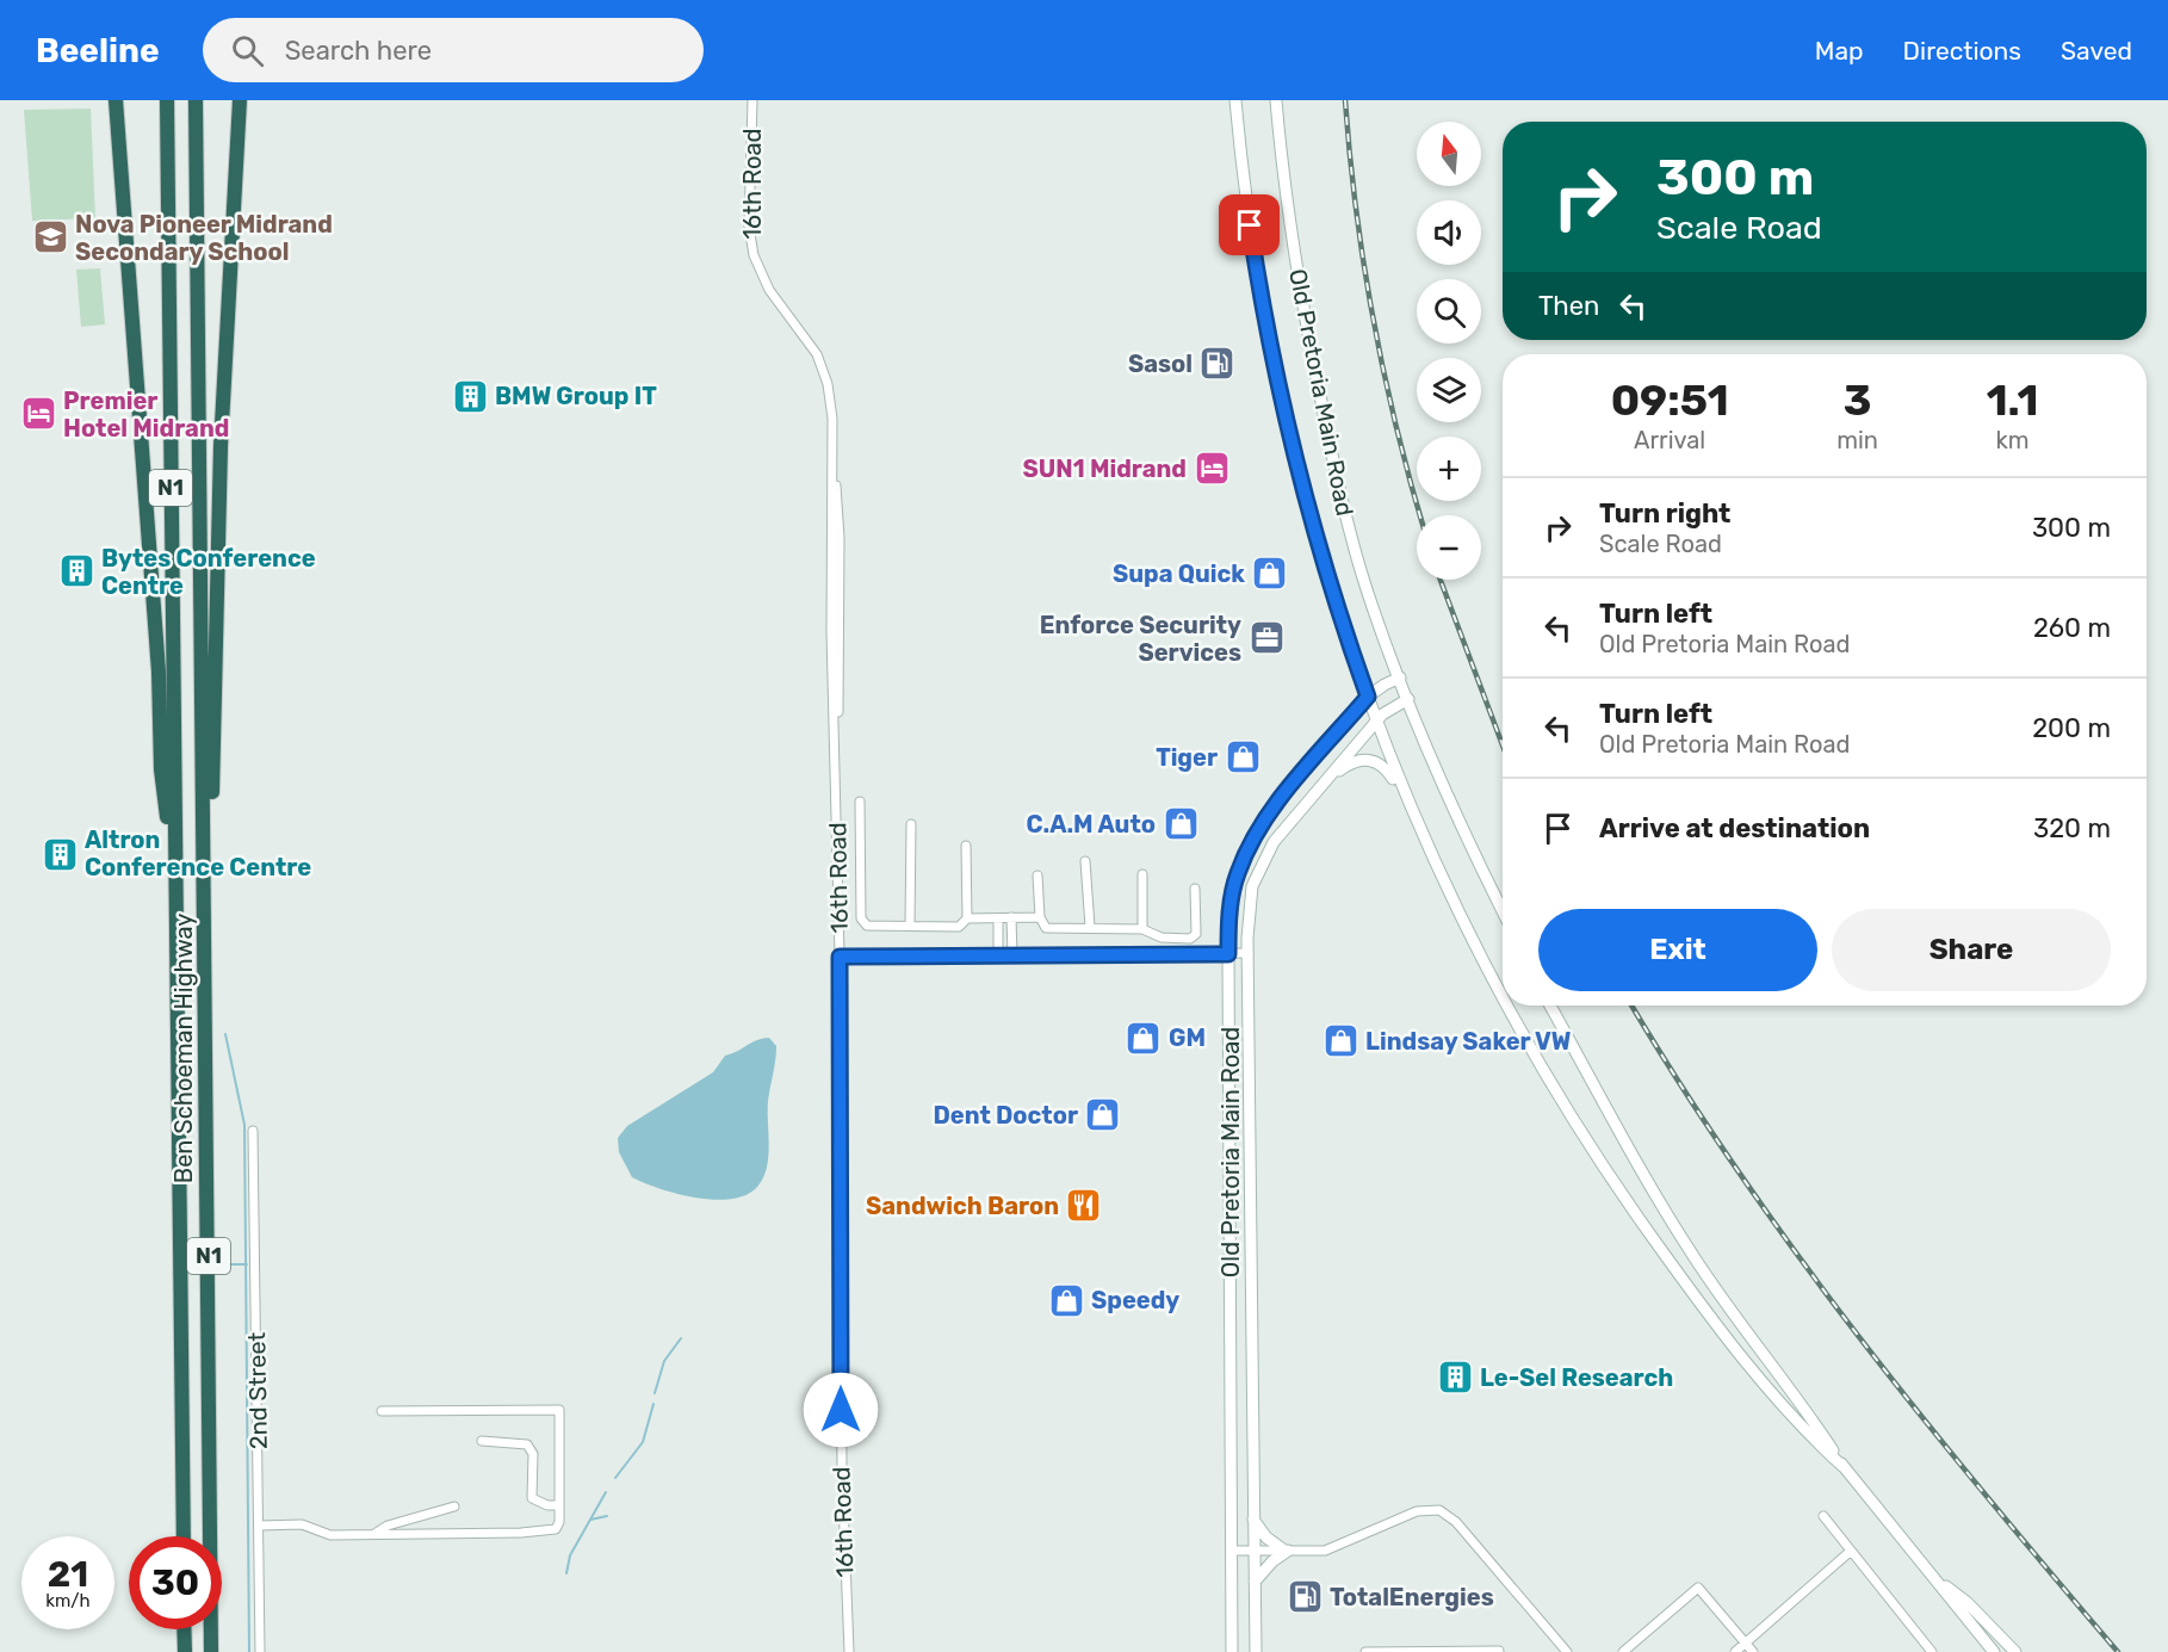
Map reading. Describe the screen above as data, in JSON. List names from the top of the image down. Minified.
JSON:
{"streets":{"highway":["N1","Ben Schoeman Highway"],"main road":["Old Pretoria Main Road"],"street":["16th Road","2nd Street"]},"places":{"school or university":["Nova Pioneer Midrand Secondary School"],"fuel station":["Sasol","TotalEnergies"],"building":["BMW Group IT","Bytes Conference Centre","Altron Conference Centre","Le-Sel Research"],"hotel":["Premier Hotel Midrand","SUN1 Midrand"],"shop":["Supa Quick","Tiger","C.A.M Auto","GM","Lindsay Saker VW","Dent Doctor","Speedy"],"office":["Enforce Security Services"],"restaurant":["Sandwich Baron"]},"north":"top","page":{"header":"Beeline","search":"Search here","nav":["Map","Directions","Saved"],"map_buttons":["+","−"],"turn":["300 m","Scale Road"],"then":"Then","eta":["09:51","Arrival","3","min","1.1","km"],"list":[{"name":"Turn right","note":"Scale Road","value":"300 m"},{"name":"Turn left","note":"Old Pretoria Main Road","value":"260 m"},{"name":"Turn left","note":"Old Pretoria Main Road","value":"200 m"},{"name":"Arrive at destination","value":"320 m"}],"buttons":["Exit","Share"],"speed":"21 km/h","limit":"30"}}
